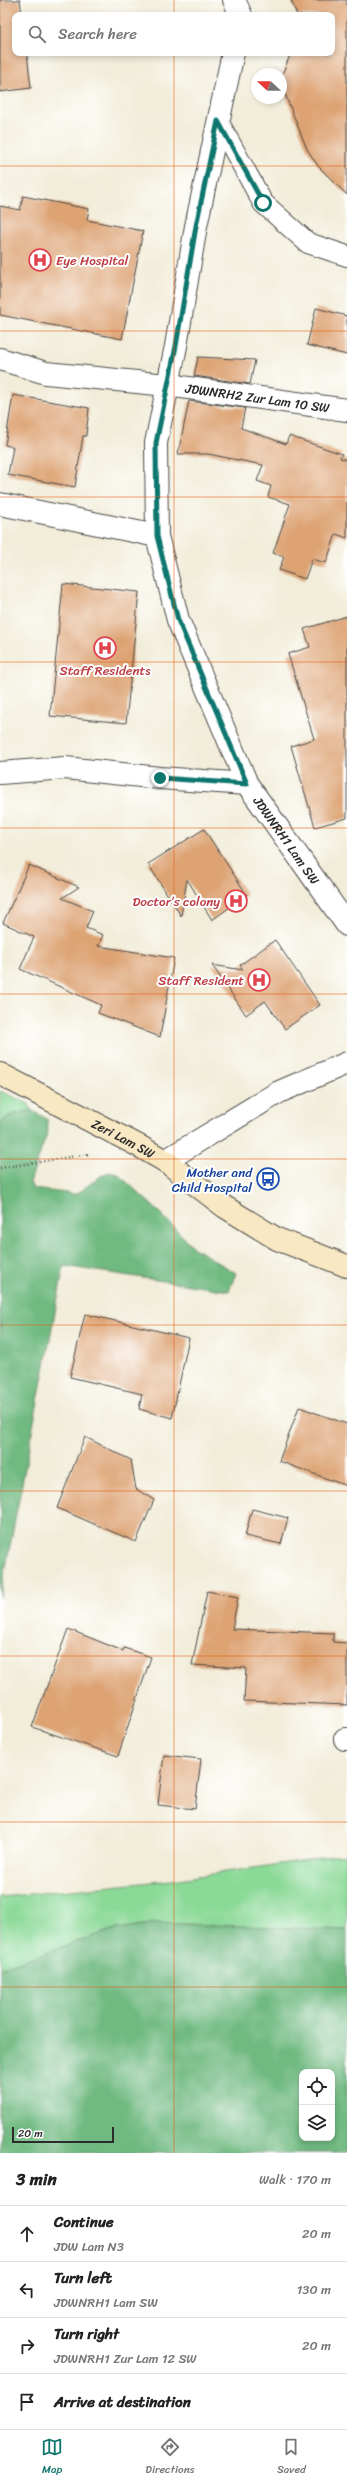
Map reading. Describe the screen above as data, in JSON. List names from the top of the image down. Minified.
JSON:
{"streets":{"street":["JDWNRH2 Zur Lam 10 SW","JDWNRH1 Lam SW","Zeri Lam SW"]},"crossings":[["JDWNRH2 Zur Lam 10 SW","JDWNRH1 Lam SW"]],"places":{"hospital":["Eye Hospital","Staff Residents","Doctor’s colony","Staff Resident"],"bus stop":["Mother and Child Hospital"]},"scale_bar":"20 m","north":"left","page":{"search":"Search here","scale":"20 m","heading":["3 min","Walk · 170 m"],"list":[["Continue","JDW Lam N3","20 m"],["Turn left","JDWNRH1 Lam SW","130 m"],["Turn right","JDWNRH1 Zur Lam 12 SW","20 m"],"Arrive at destination"],"nav":["Map","Directions","Saved"]}}
